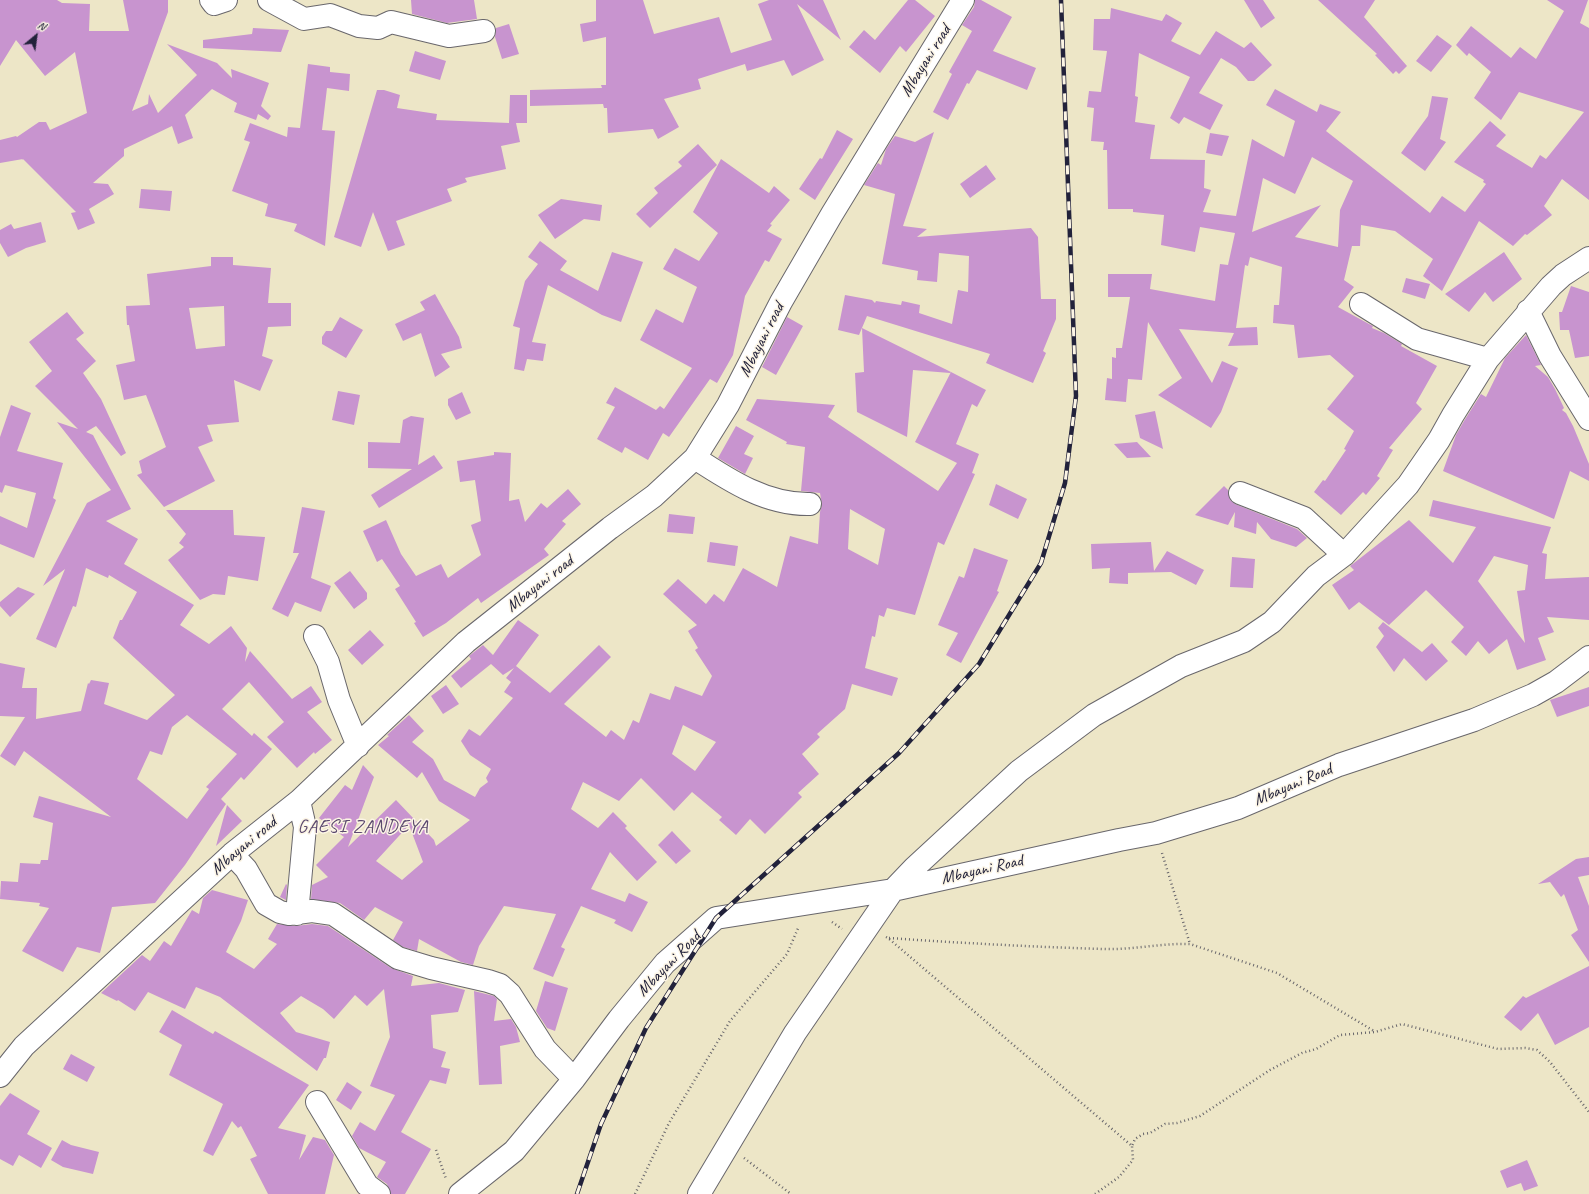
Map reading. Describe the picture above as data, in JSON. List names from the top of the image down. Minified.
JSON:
{"streets":{"street":["Mbayani road","Mbayani Road"]},"districts":["GAESI ZANDEYA"],"north":"top right"}
